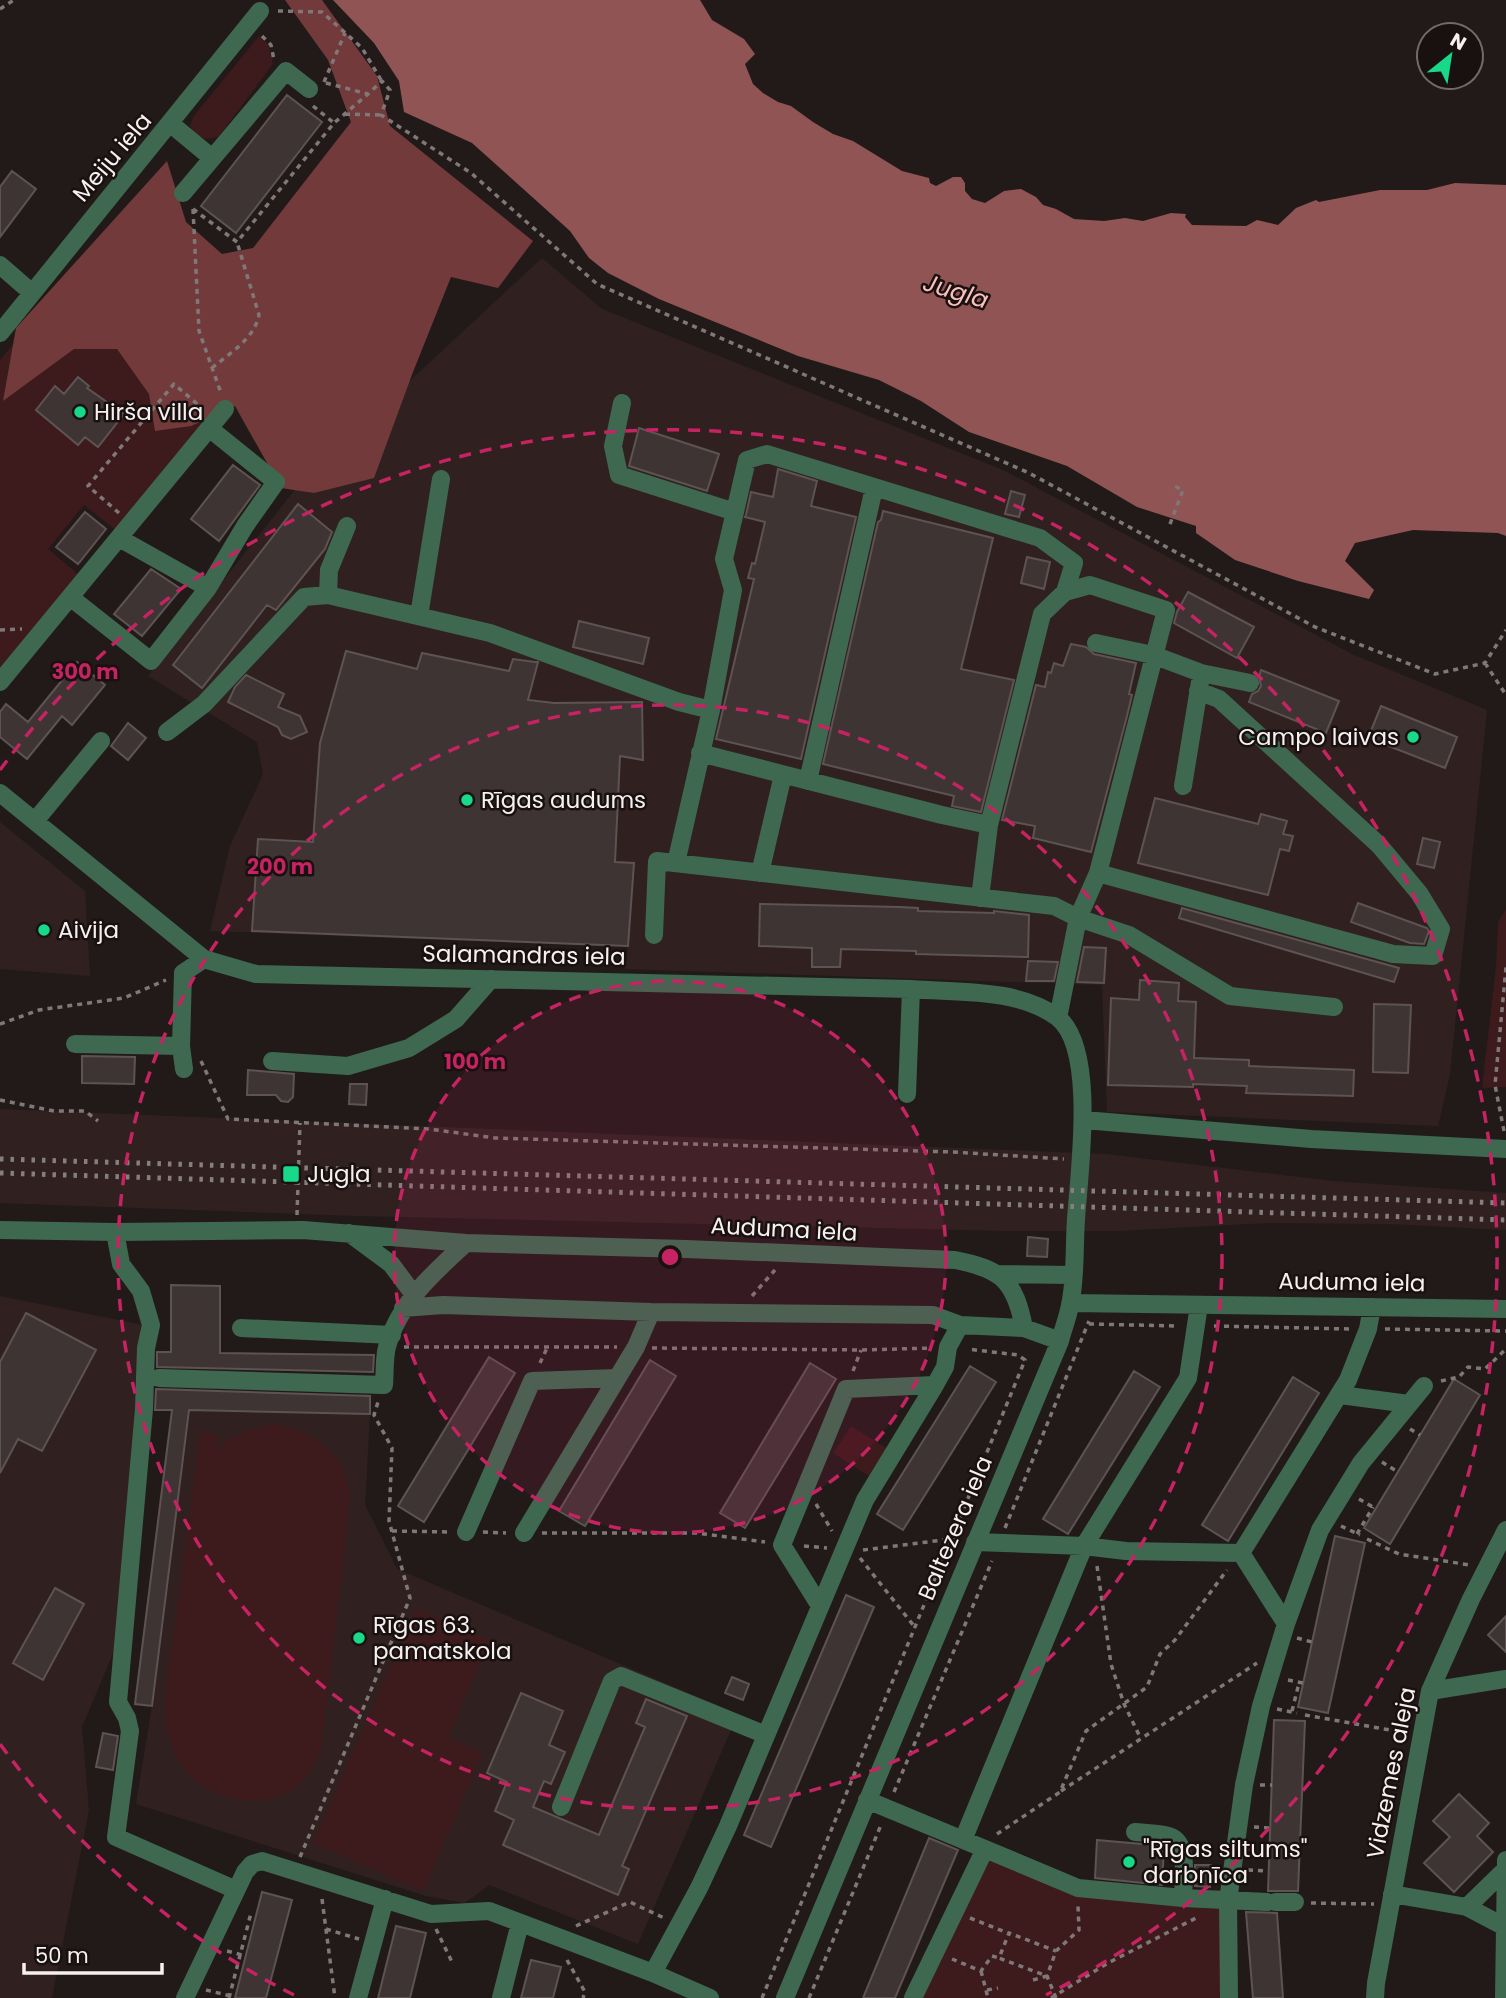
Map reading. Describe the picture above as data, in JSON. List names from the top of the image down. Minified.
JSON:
{"streets":{"street":["Meiju iela","Salamandras iela","Auduma iela","Baltezera iela","Vidzemes aleja"]},"crossings":[["Salamandras iela","Baltezera iela"],["Auduma iela","Baltezera iela"]],"water":["Jugla"],"places":{"other":["Hirša villa","Campo laivas","Rīgas audums","Aivija","Rīgas 63. pamatskola","\"Rīgas siltums\" darbnīca"],"transit":["Jugla"]},"scale_bar":"50 m","north":"top right","rings":["300 m","200 m","100 m"]}
